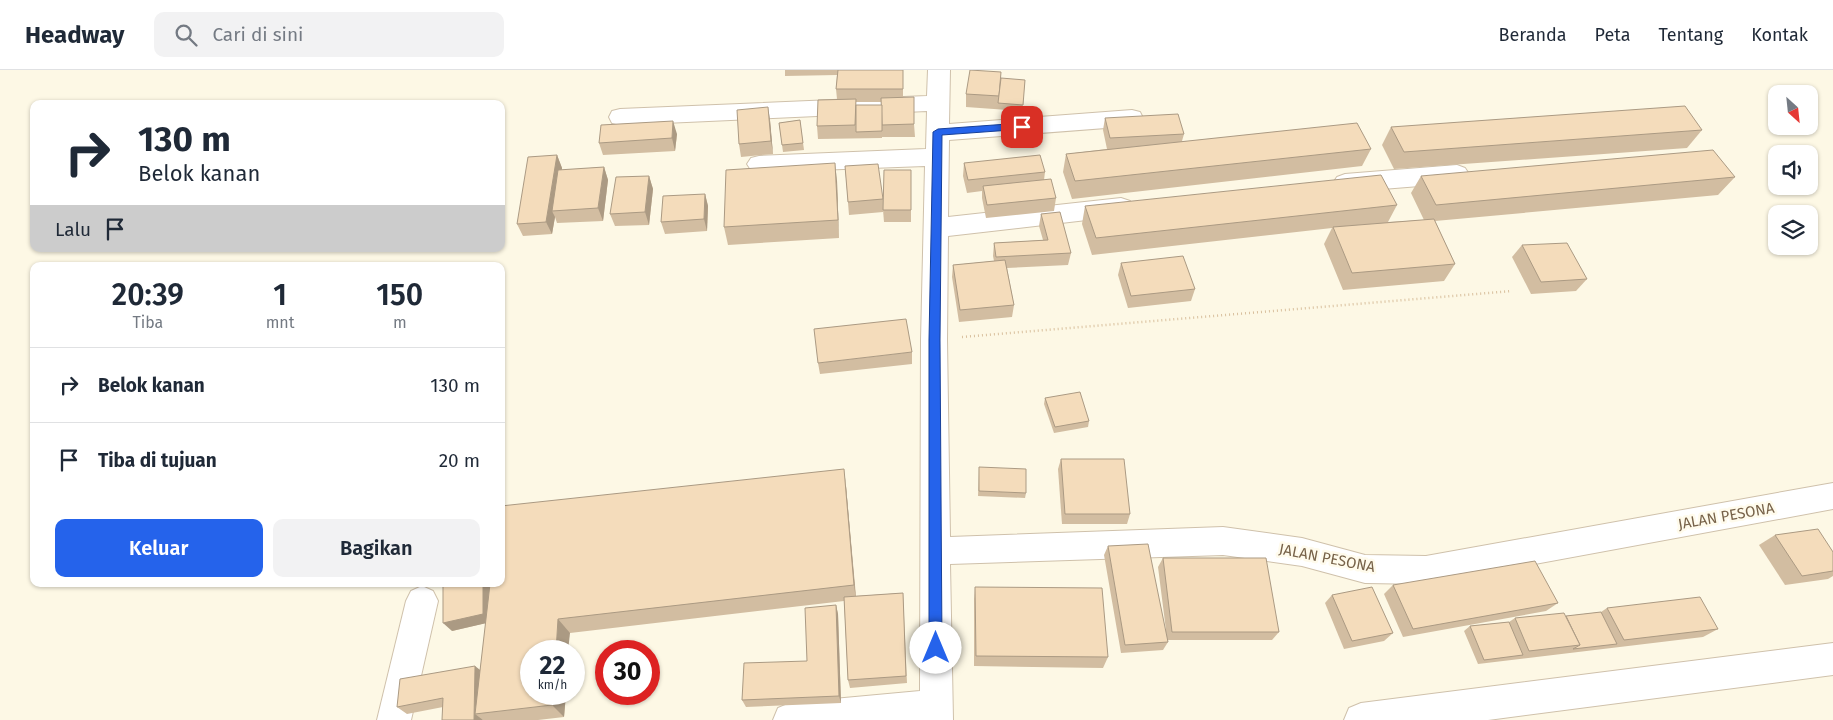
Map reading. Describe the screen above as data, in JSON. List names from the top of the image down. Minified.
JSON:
{"streets":{"street":["JALAN PESONA"]},"north":"bottom right","page":{"header":"Headway","search":"Cari di sini","nav":["Beranda","Peta","Tentang","Kontak"],"turn":["130 m","Belok kanan"],"then":"Lalu","eta":["20:39","Tiba","1","mnt","150","m"],"list":[{"name":"Belok kanan","value":"130 m"},{"name":"Tiba di tujuan","value":"20 m"}],"buttons":["Keluar","Bagikan"],"speed":"22 km/h","limit":"30"}}
